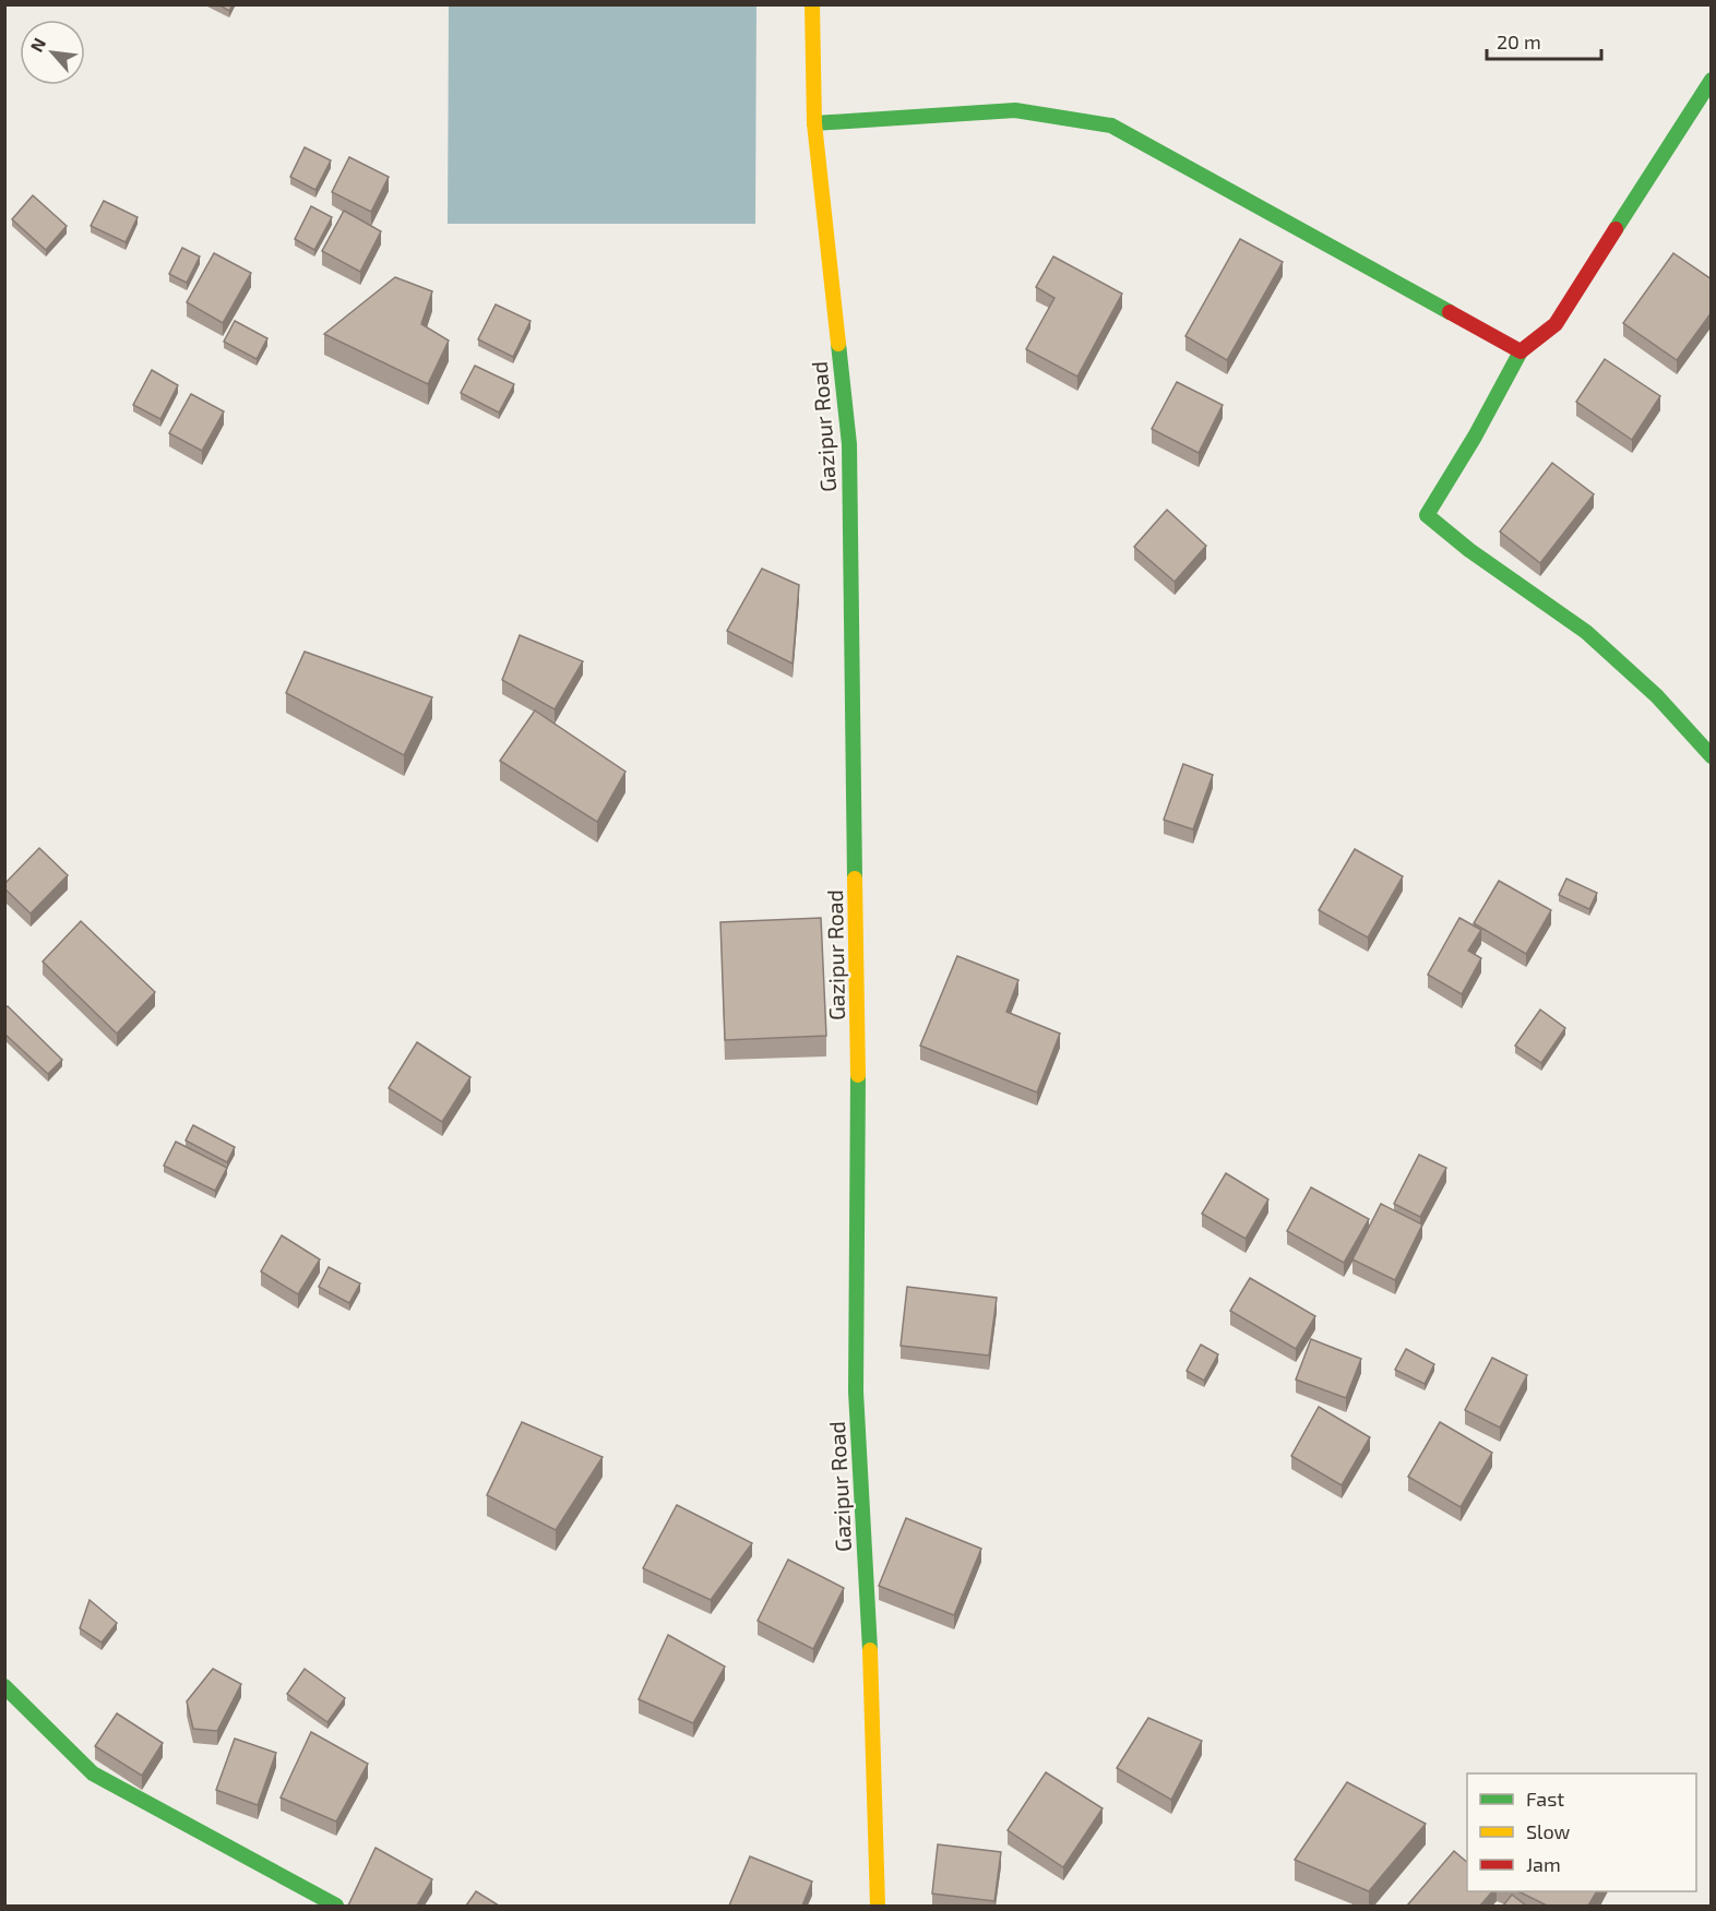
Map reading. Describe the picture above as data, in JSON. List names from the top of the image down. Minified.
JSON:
{"streets":{"street":["Gazipur Road"]},"legend":["Fast","Slow","Jam"],"scale_bar":"20 m","north":"top left"}
